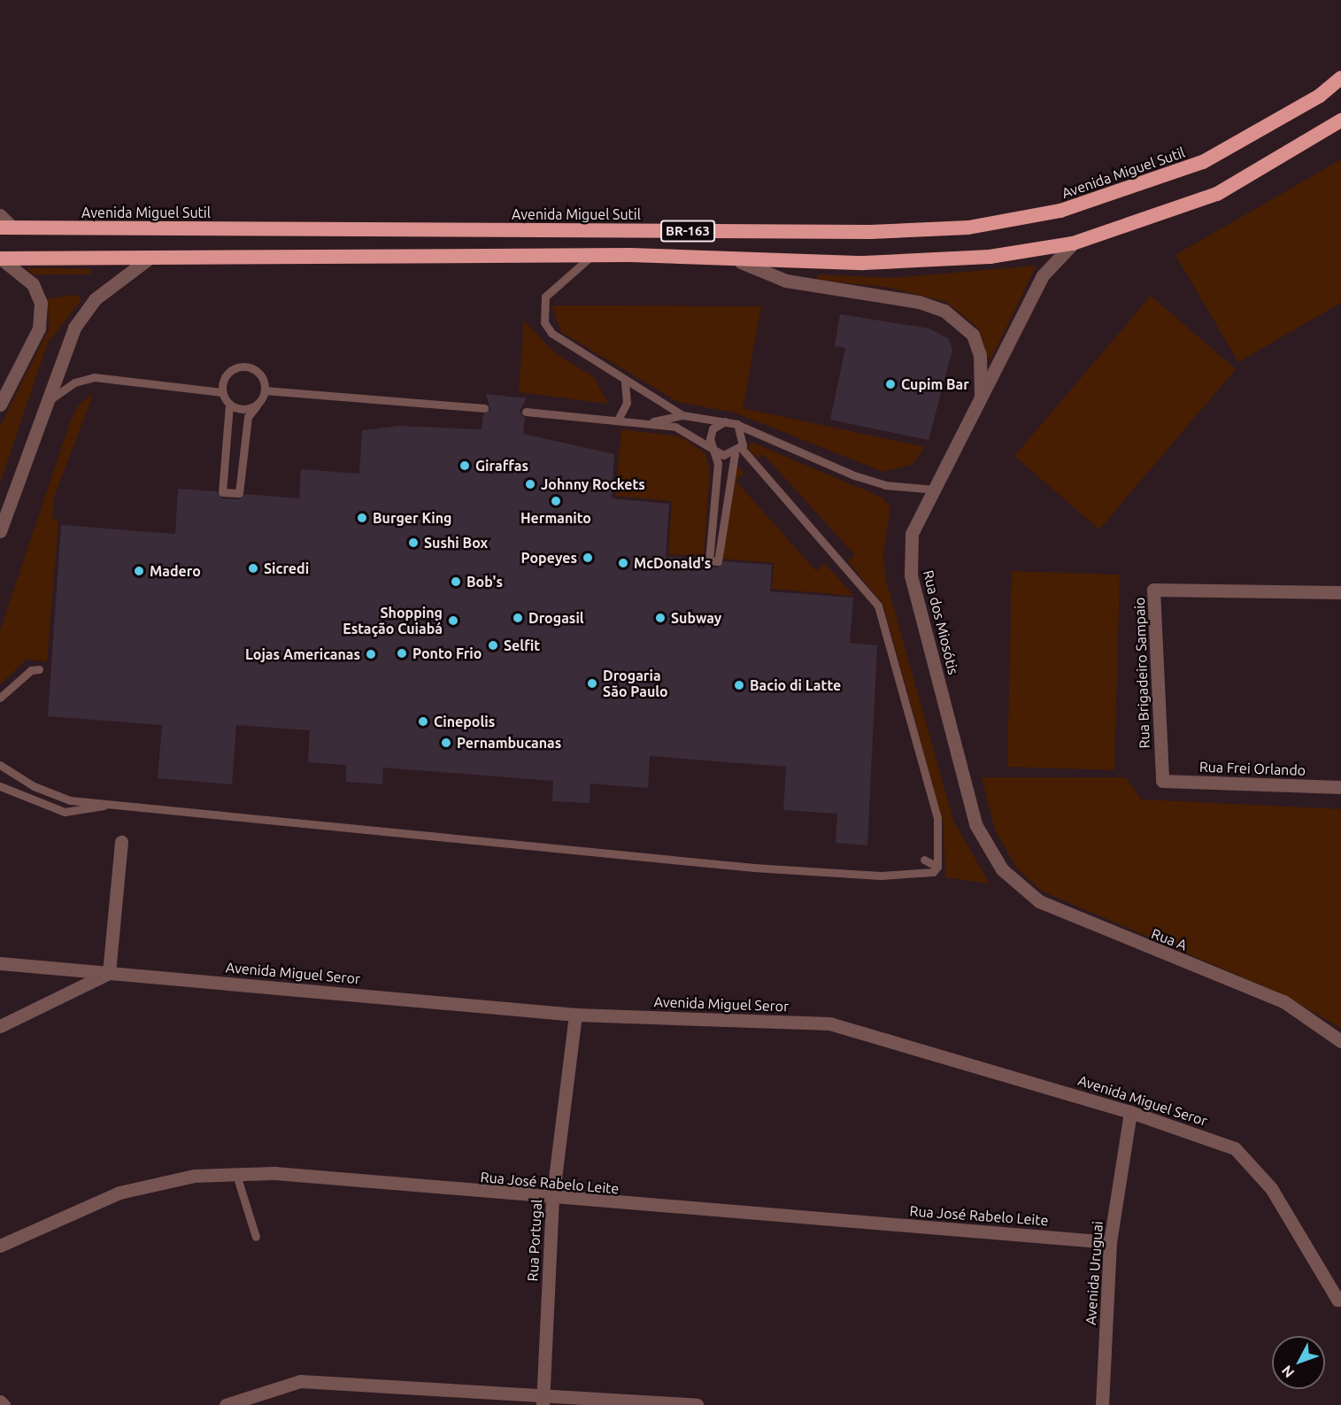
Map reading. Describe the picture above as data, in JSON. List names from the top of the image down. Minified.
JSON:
{"streets":{"highway":["Avenida Miguel Sutil","BR-163"],"street":["Rua dos Miosótis","Rua Brigadeiro Sampaio","Rua Frei Orlando","Rua A","Avenida Miguel Seror","Rua José Rabelo Leite","Rua Portugal","Avenida Uruguai"]},"crossings":[["BR-163","Rua dos Miosótis"],["Rua dos Miosótis","Rua A"],["Rua Brigadeiro Sampaio","Rua Frei Orlando"],["Avenida Miguel Seror","Rua Portugal"],["Avenida Miguel Seror","Avenida Uruguai"],["Rua José Rabelo Leite","Rua Portugal"],["Rua José Rabelo Leite","Avenida Uruguai"]],"places":["Cupim Bar","Giraffas","Johnny Rockets","Hermanito","Burger King","Sushi Box","Popeyes","McDonald's","Sicredi","Madero","Bob's","Drogasil","Subway","Shopping Estação Cuiabá","Selfit","Ponto Frio","Lojas Americanas","Drogaria São Paulo","Bacio di Latte","Cinepolis","Pernambucanas"],"north":"bottom left"}
